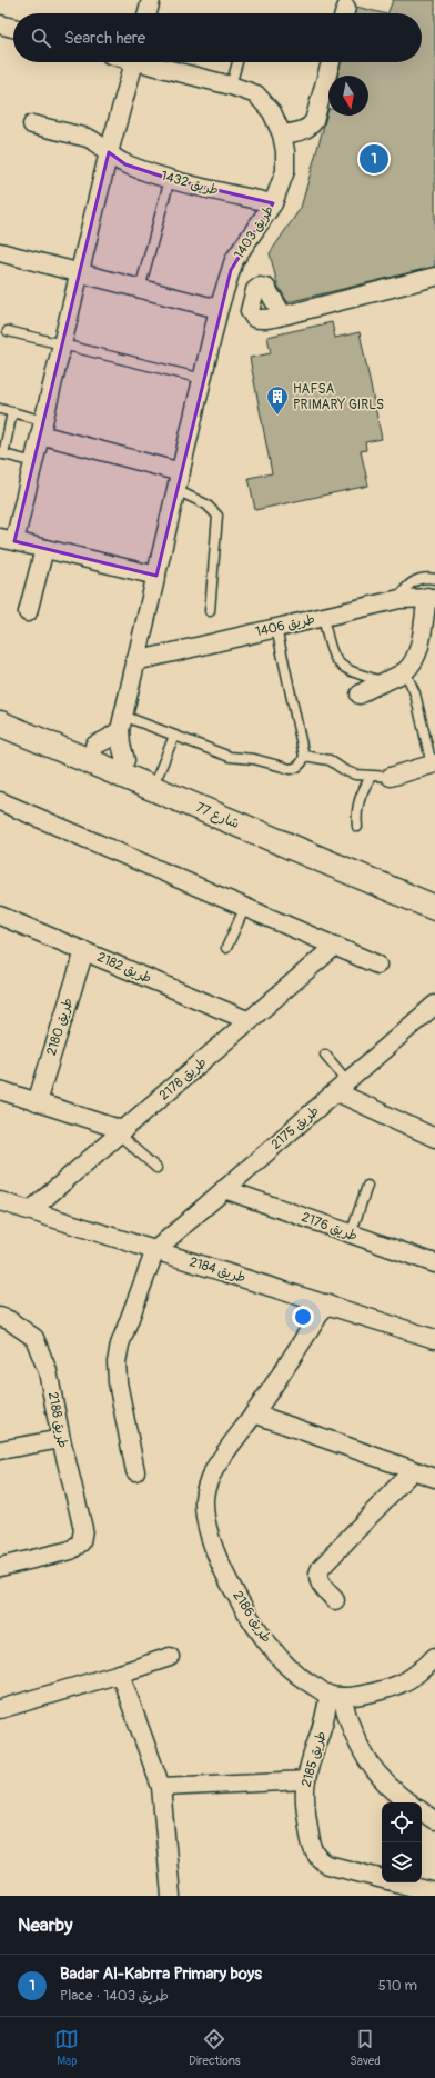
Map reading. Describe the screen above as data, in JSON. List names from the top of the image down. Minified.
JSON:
{"streets":{"street":["طريق 1432","طريق 1403","طريق 1406","شارع 77","طريق 2182","طريق 2180","طريق 2178","طريق 2175","طريق 2176","طريق 2184","طريق 2188","طريق 2186","طريق 2185"]},"crossings":[["طريق 1432","طريق 1403"],["طريق 1403","طريق 1406"],["طريق 1403","شارع 77"],["طريق 2182","طريق 2180"],["طريق 2182","طريق 2178"],["طريق 2178","طريق 2184"],["طريق 2175","طريق 2176"],["طريق 2175","طريق 2184"],["طريق 2184","طريق 2186"],["طريق 2186","طريق 2185"]],"places":{"building":["HAFSA PRIMARY GIRLS"]},"north":"bottom","page":{"search":"Search here","pins":"1","heading":"Nearby","list":[{"mark":"1","name":"Badar Al-Kabrra Primary boys","note":"Place · طريق 1403","value":"510 m"}],"nav":["Map","Directions","Saved"]}}
